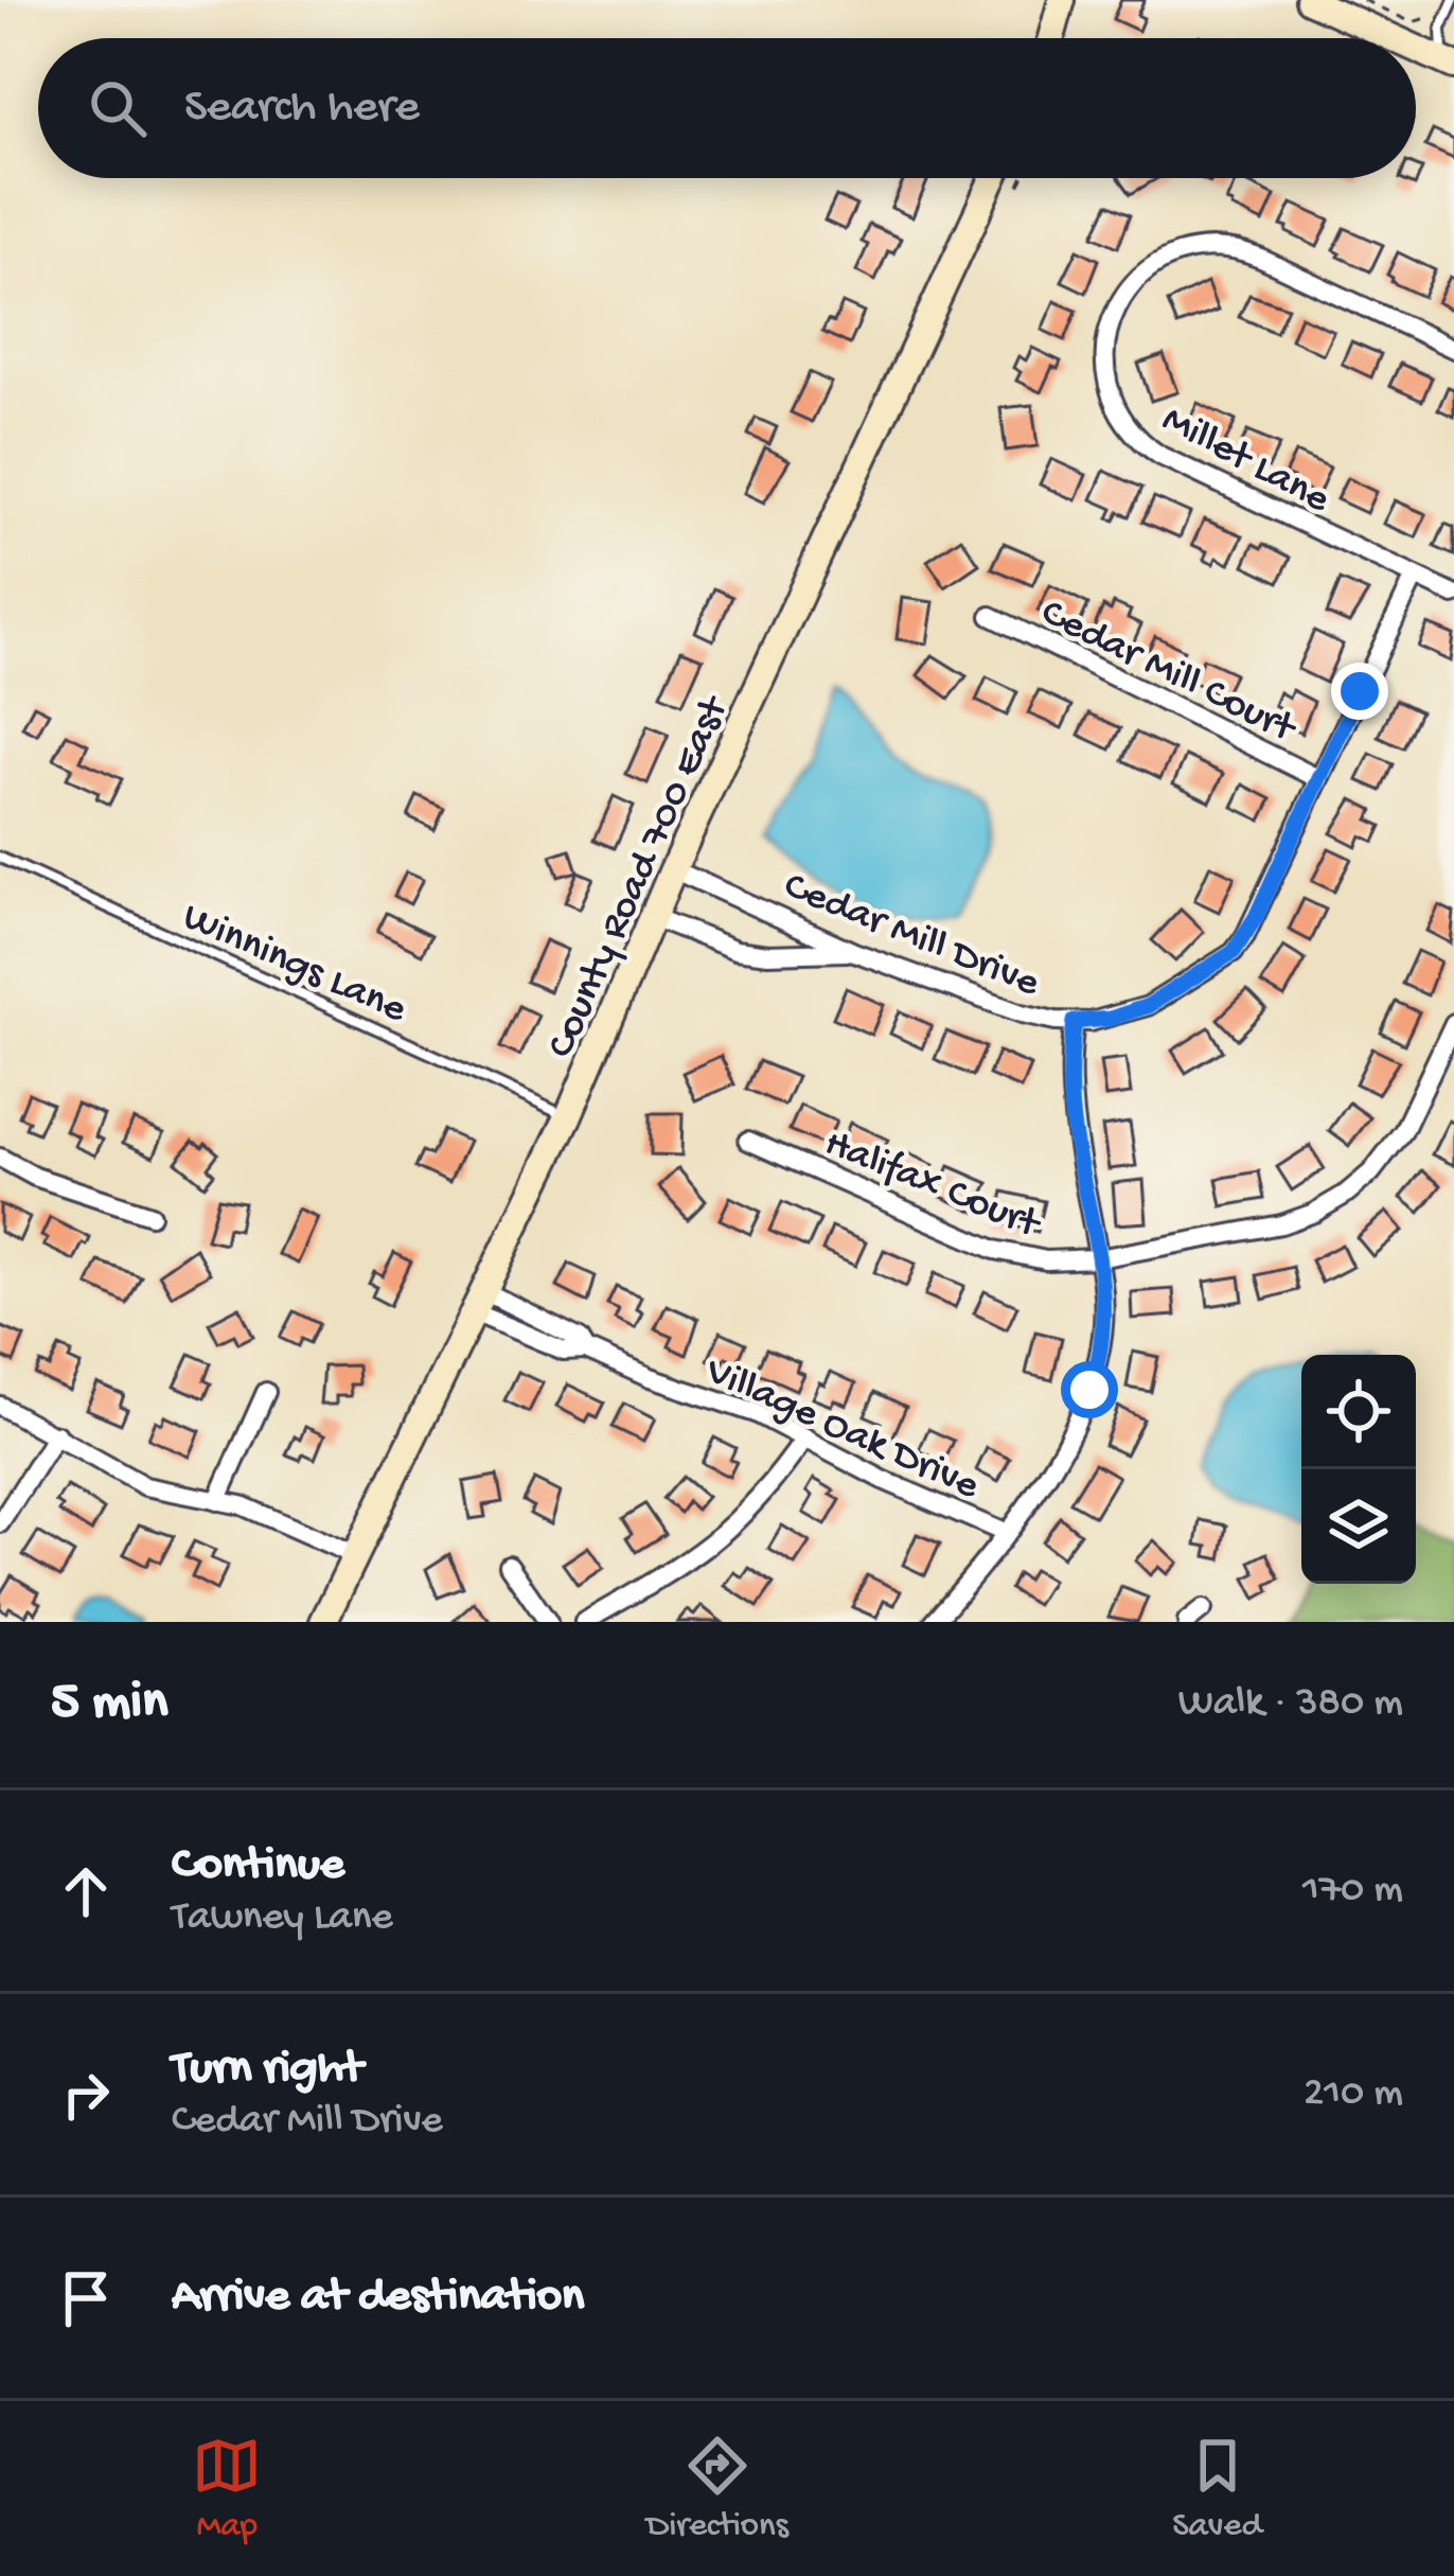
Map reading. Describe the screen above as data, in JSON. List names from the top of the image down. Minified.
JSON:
{"streets":{"main road":["County Road 700 East"],"street":["Millet Lane","Cedar Mill Court","Cedar Mill Drive","Halifax Court","Village Oak Drive"],"lane":["Winnings Lane"]},"crossings":[["Millet Lane","Cedar Mill Drive"],["Cedar Mill Court","Cedar Mill Drive"],["County Road 700 East","Cedar Mill Drive"],["County Road 700 East","Winnings Lane"],["County Road 700 East","Village Oak Drive"]],"page":{"search":"Search here","heading":["5 min","Walk · 380 m"],"list":[["Continue","Tawney Lane","170 m"],["Turn right","Cedar Mill Drive","210 m"],"Arrive at destination"],"nav":["Map","Directions","Saved"]}}
